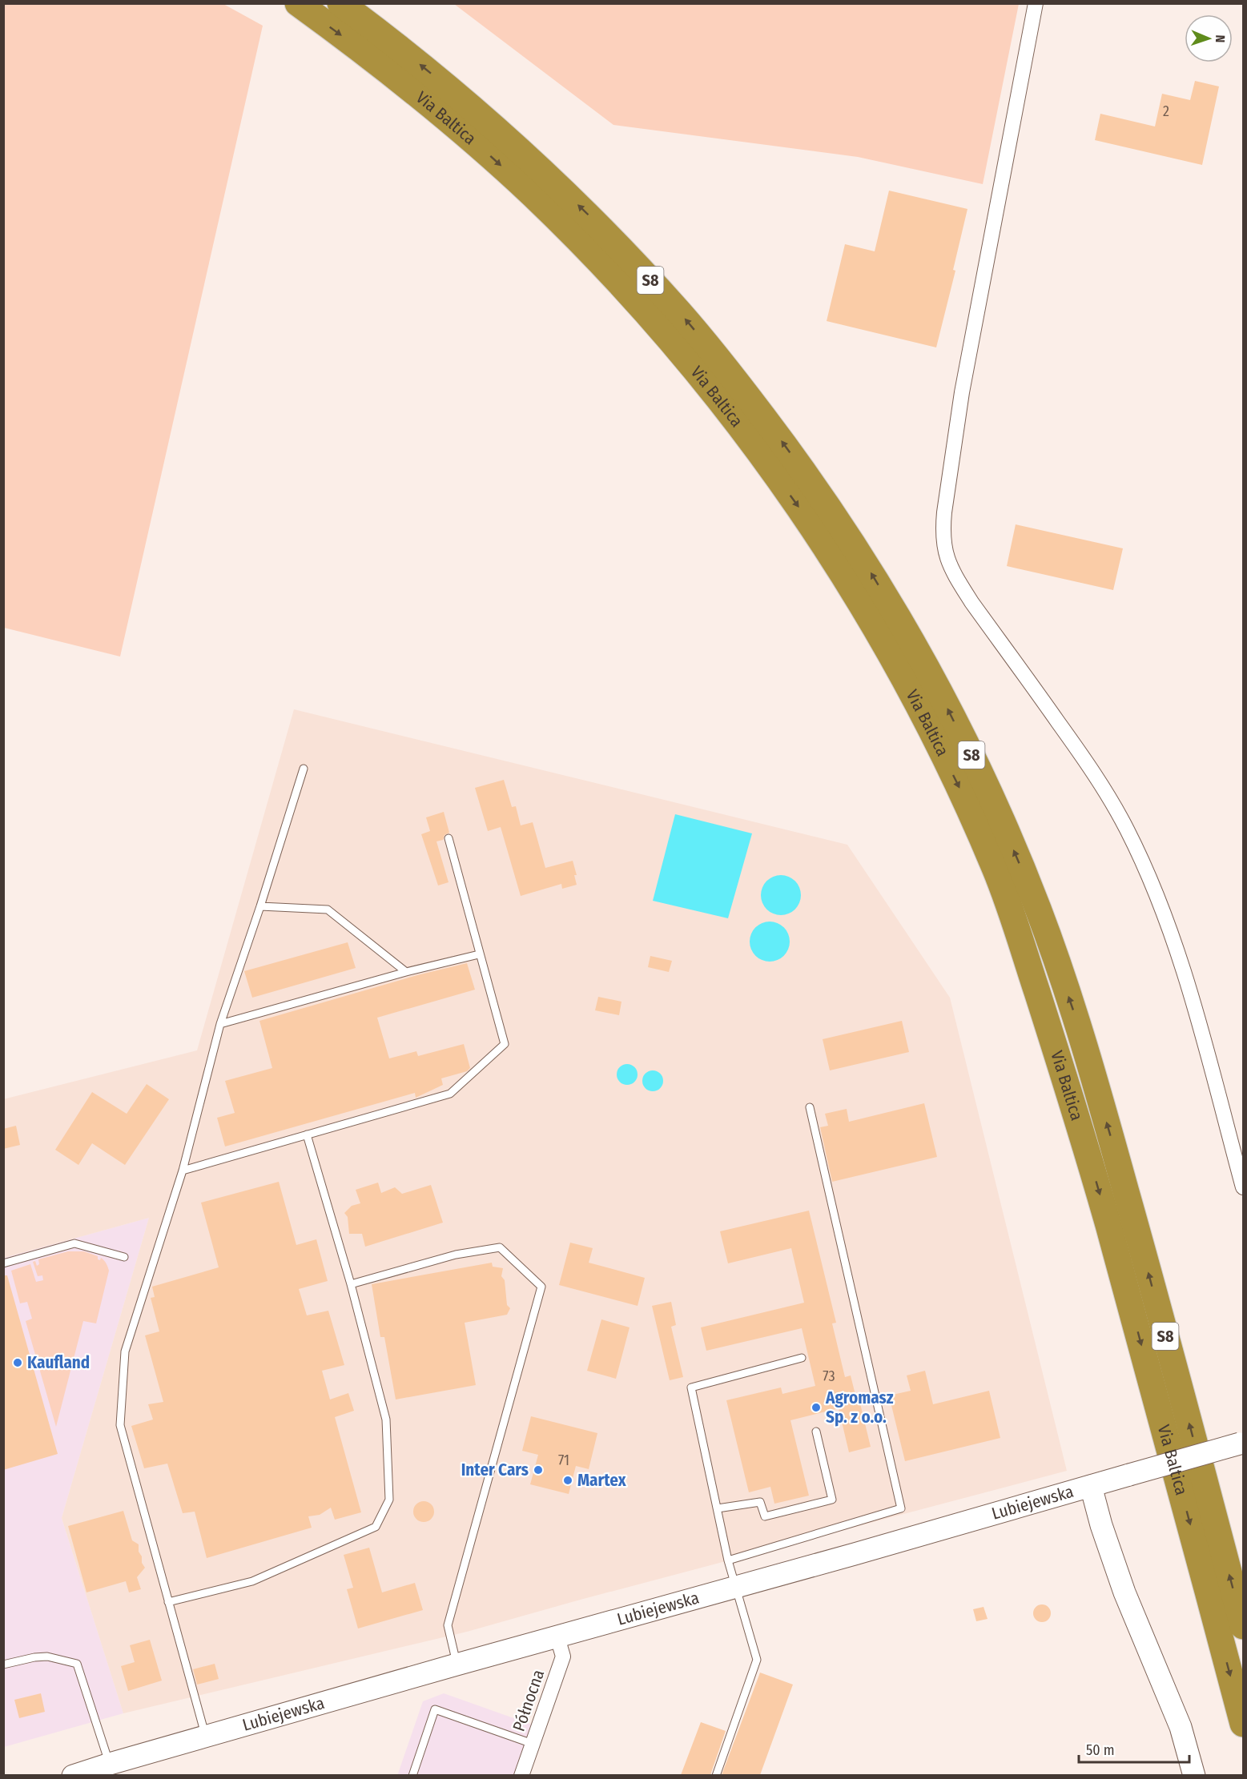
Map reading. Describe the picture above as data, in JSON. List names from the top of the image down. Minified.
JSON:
{"streets":{"highway":["Via Baltica","S8"],"main road":["Lubiejewska"],"street":["Północna"]},"crossings":[["Lubiejewska","Północna"]],"places":["Kaufland","Agromasz Sp. z o.o.","Inter Cars","Martex"],"house_numbers":["2","73","71"],"scale_bar":"50 m","north":"right"}
